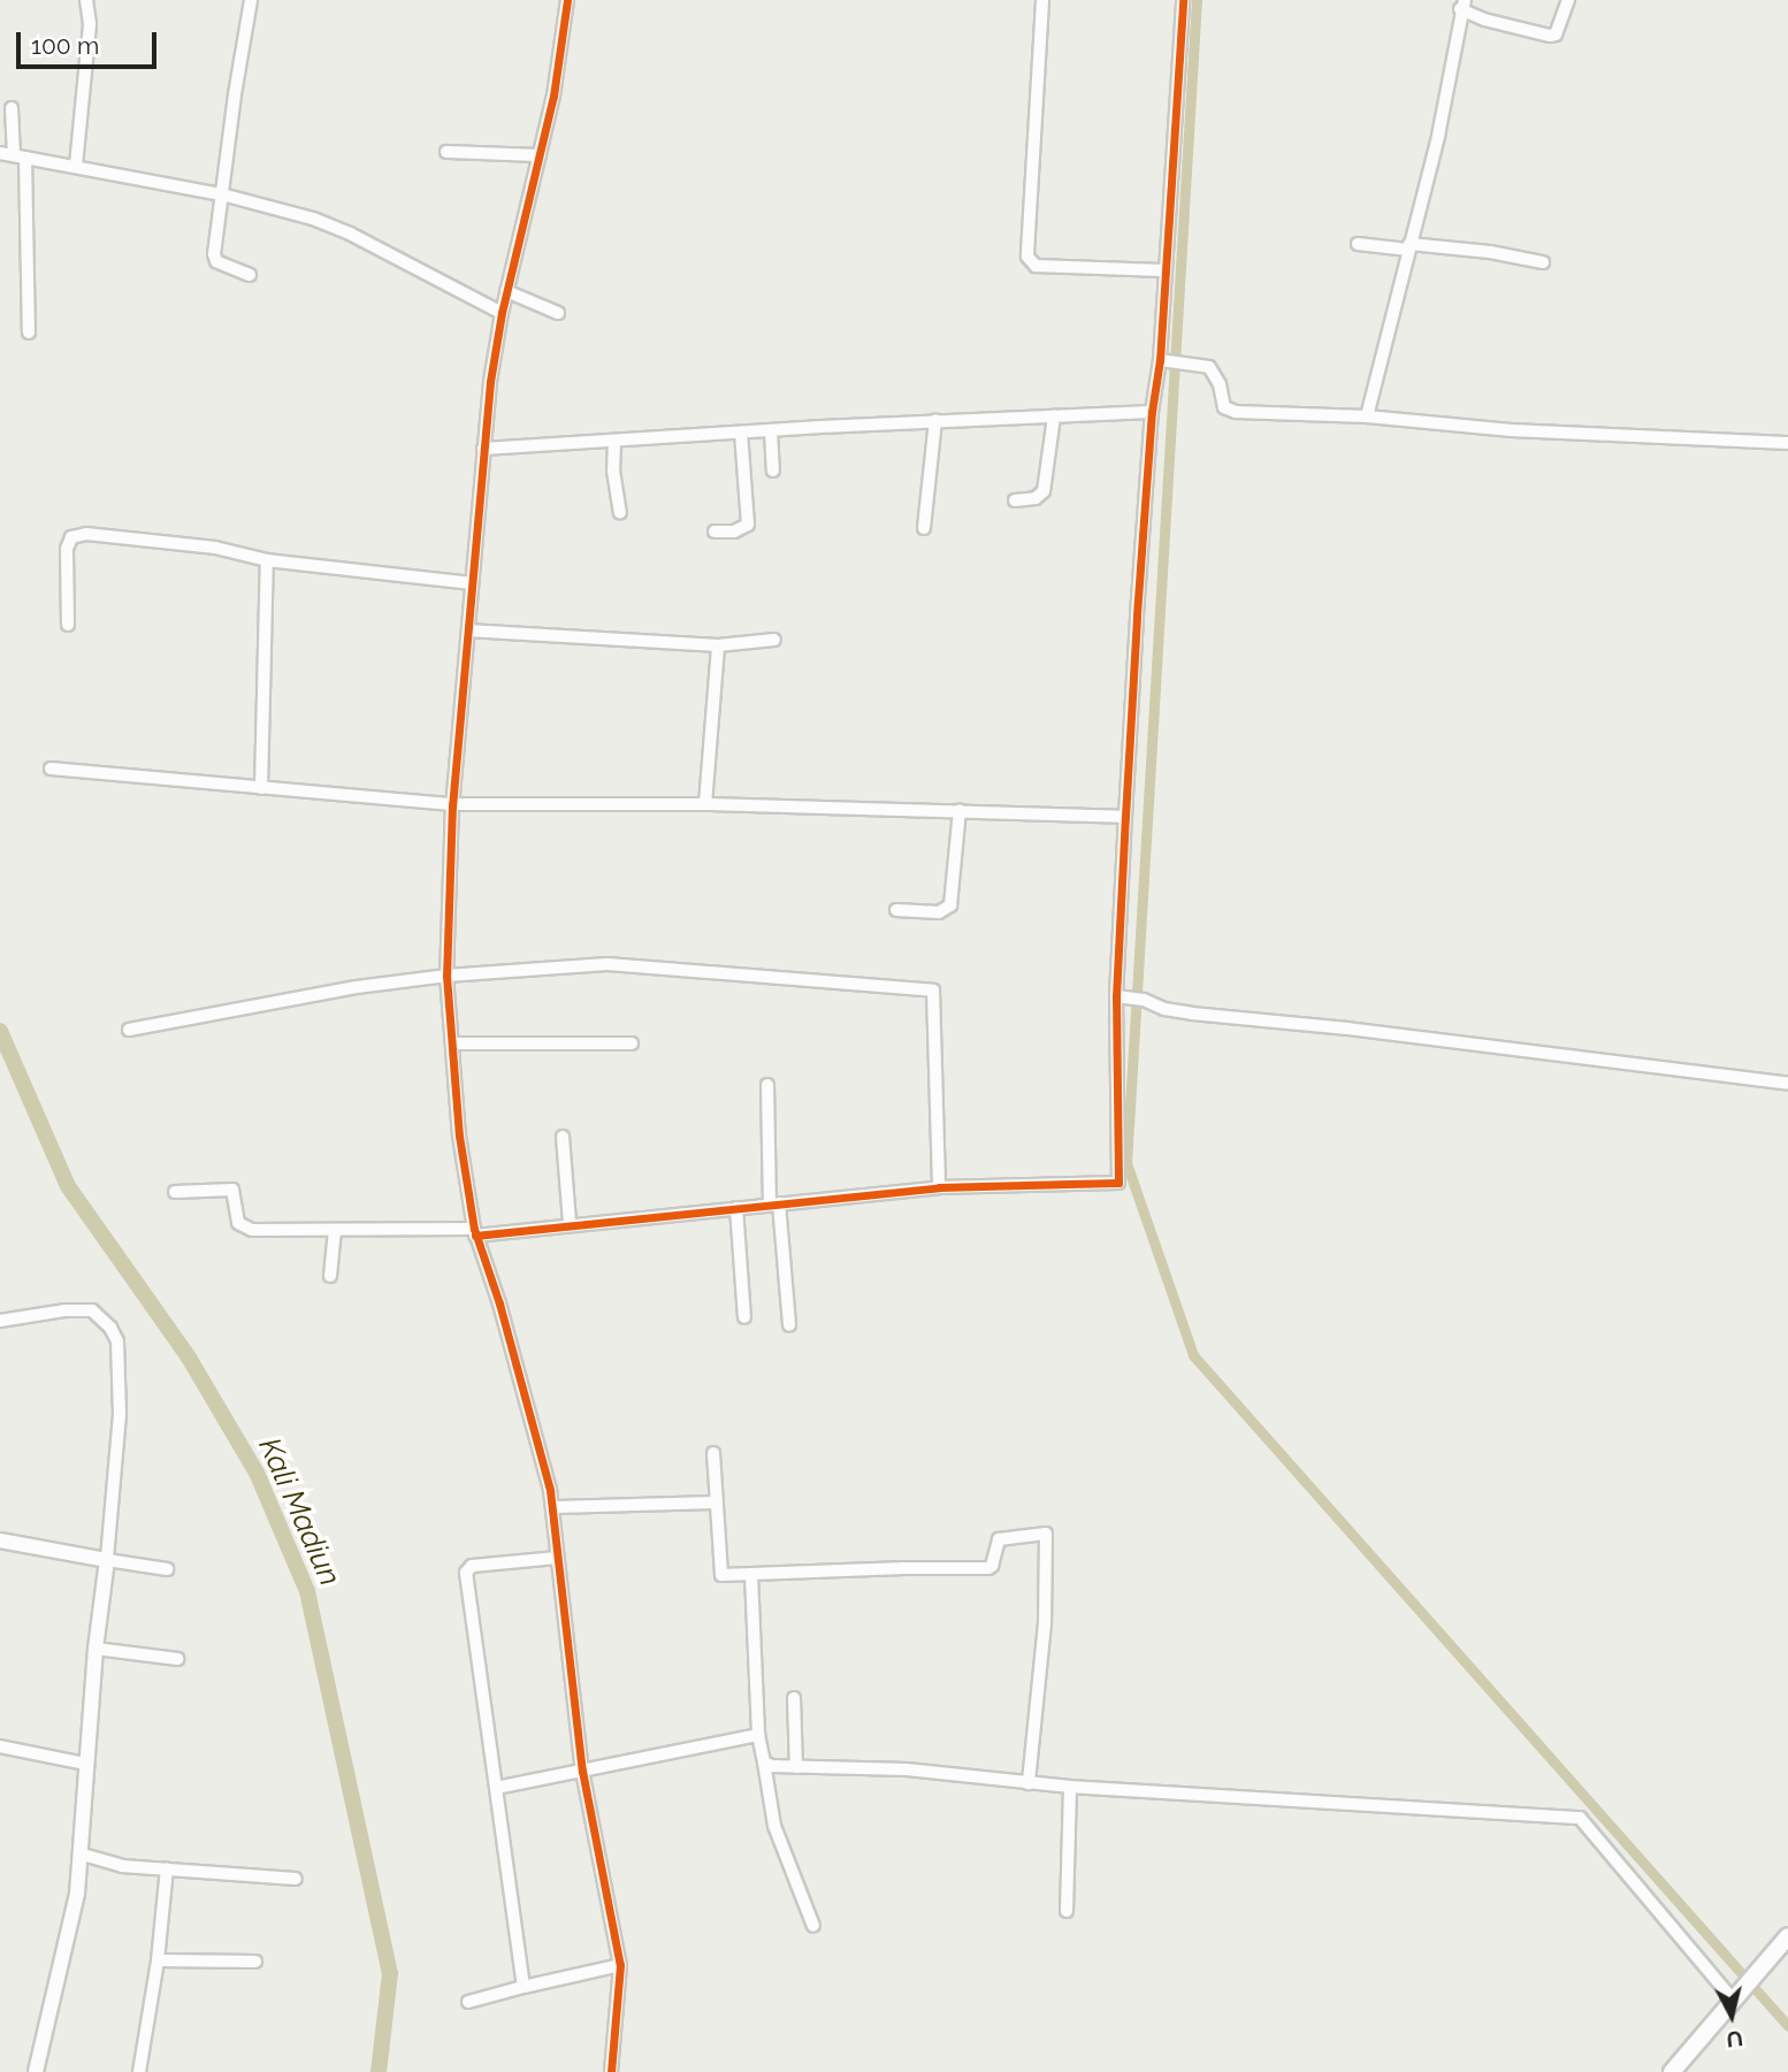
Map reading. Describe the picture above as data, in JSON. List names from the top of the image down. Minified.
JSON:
{"water":["Kali Madiun"],"scale_bar":"100 m","north":"bottom"}
